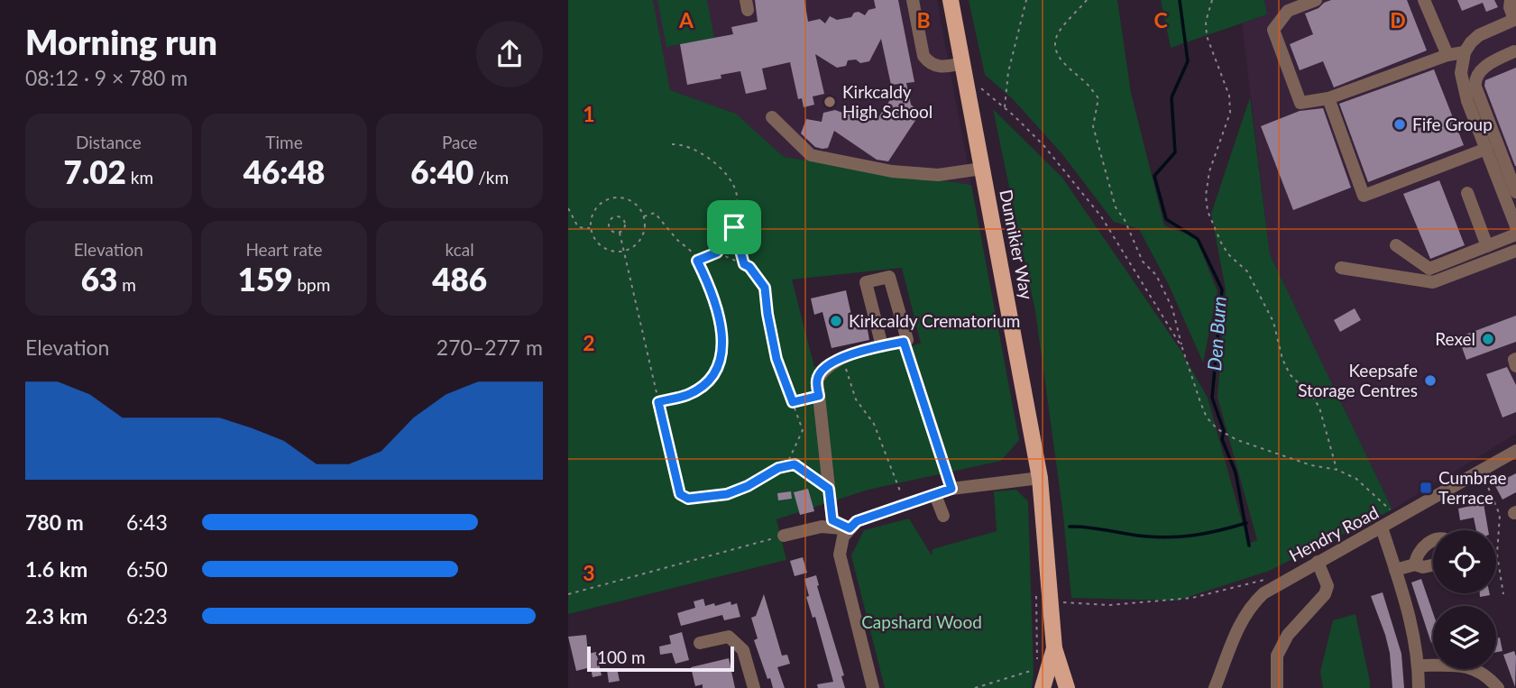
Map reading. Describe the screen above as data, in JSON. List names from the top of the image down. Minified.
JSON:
{"streets":{"main road":["Dunnikier Way"],"street":["Hendry Road"]},"water":["Den Burn"],"parks":["Capshard Wood"],"places":{"other":["Kirkcaldy High School","Fife Group","Kirkcaldy Crematorium","Rexel","Keepsafe Storage Centres"],"transit":["Cumbrae Terrace"]},"scale_bar":"100 m","page":{"heading":["Morning run","08:12 · 9 × 780 m"],"stats":[["Distance","7.02 km"],["Time","46:48"],["Pace","6:40 /km"],["Elevation","63 m"],["Heart rate","159 bpm"],["kcal","486"]],"chart":["Elevation","270–277 m"],"list":[{"name":"780 m","note":"6:43"},{"name":"1.6 km","note":"6:50"},{"name":"2.3 km","note":"6:23"}],"scale":"100 m"},"grid":{"columns":["A","B","C","D"],"rows":["1","2","3"]}}
